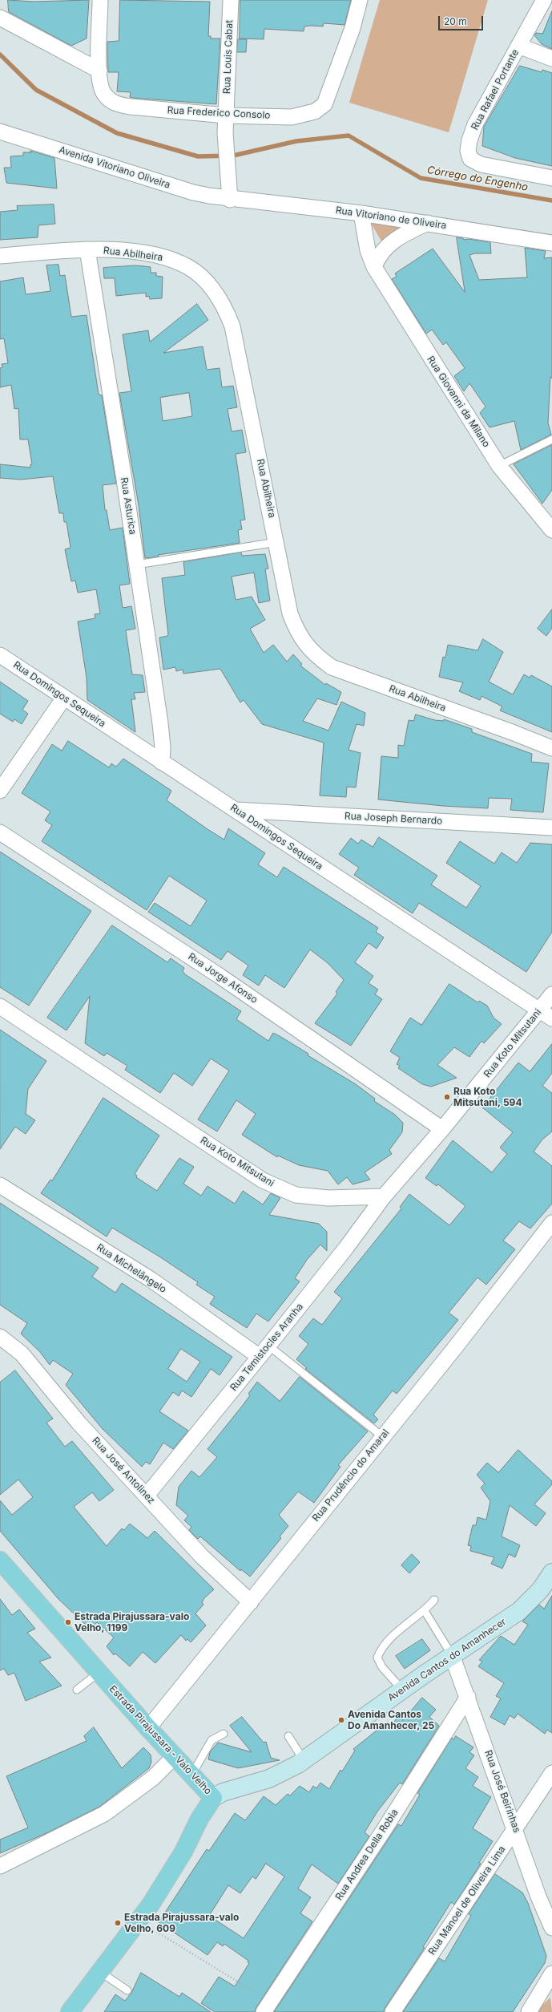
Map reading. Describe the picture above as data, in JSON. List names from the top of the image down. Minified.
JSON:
{"streets":{"main road":["Avenida Cantos do Amanhecer","Estrada Pirajussara - Valo Velho"],"street":["Rua Louis Cabat","Rua Rafael Portante","Rua Frederico Consolo","Avenida Vitoriano Oliveira","Rua Vitoriano de Oliveira","Rua Abilheira","Rua Giovanni da Milano","Rua Asturica","Rua Domingos Sequeira","Rua Joseph Bernardo","Rua Jorge Afonso","Rua Koto Mitsutani","Rua Michelângelo","Rua Temistocles Aranha","Rua José Antolinez","Rua Prudêncio do Amaral","Rua José Beirinhas","Rua Andrea Della Robia","Rua Manoel de Oliveira Lima"]},"crossings":[["Rua Louis Cabat","Rua Frederico Consolo"],["Rua Louis Cabat","Avenida Vitoriano Oliveira"],["Rua Louis Cabat","Rua Vitoriano de Oliveira"],["Avenida Vitoriano Oliveira","Rua Vitoriano de Oliveira"],["Rua Vitoriano de Oliveira","Rua Giovanni da Milano"],["Rua Abilheira","Rua Asturica"],["Rua Asturica","Rua Domingos Sequeira"],["Rua Domingos Sequeira","Rua Joseph Bernardo"],["Rua Domingos Sequeira","Rua Koto Mitsutani"],["Rua Jorge Afonso","Rua Koto Mitsutani"],["Rua Koto Mitsutani","Rua Temistocles Aranha"],["Rua Michelângelo","Rua Temistocles Aranha"],["Rua Temistocles Aranha","Rua José Antolinez"],["Rua José Antolinez","Rua Prudêncio do Amaral"],["Rua Prudêncio do Amaral","Estrada Pirajussara - Valo Velho"],["Avenida Cantos do Amanhecer","Estrada Pirajussara - Valo Velho"],["Avenida Cantos do Amanhecer","Rua José Beirinhas"],["Rua José Beirinhas","Rua Andrea Della Robia"],["Rua José Beirinhas","Rua Manoel de Oliveira Lima"]],"water":["Córrego do Engenho"],"places":["Rua Koto Mitsutani, 594","Estrada Pirajussara-valo Velho, 1199","Avenida Cantos Do Amanhecer, 25","Estrada Pirajussara-valo Velho, 609"],"scale_bar":"20 m"}
